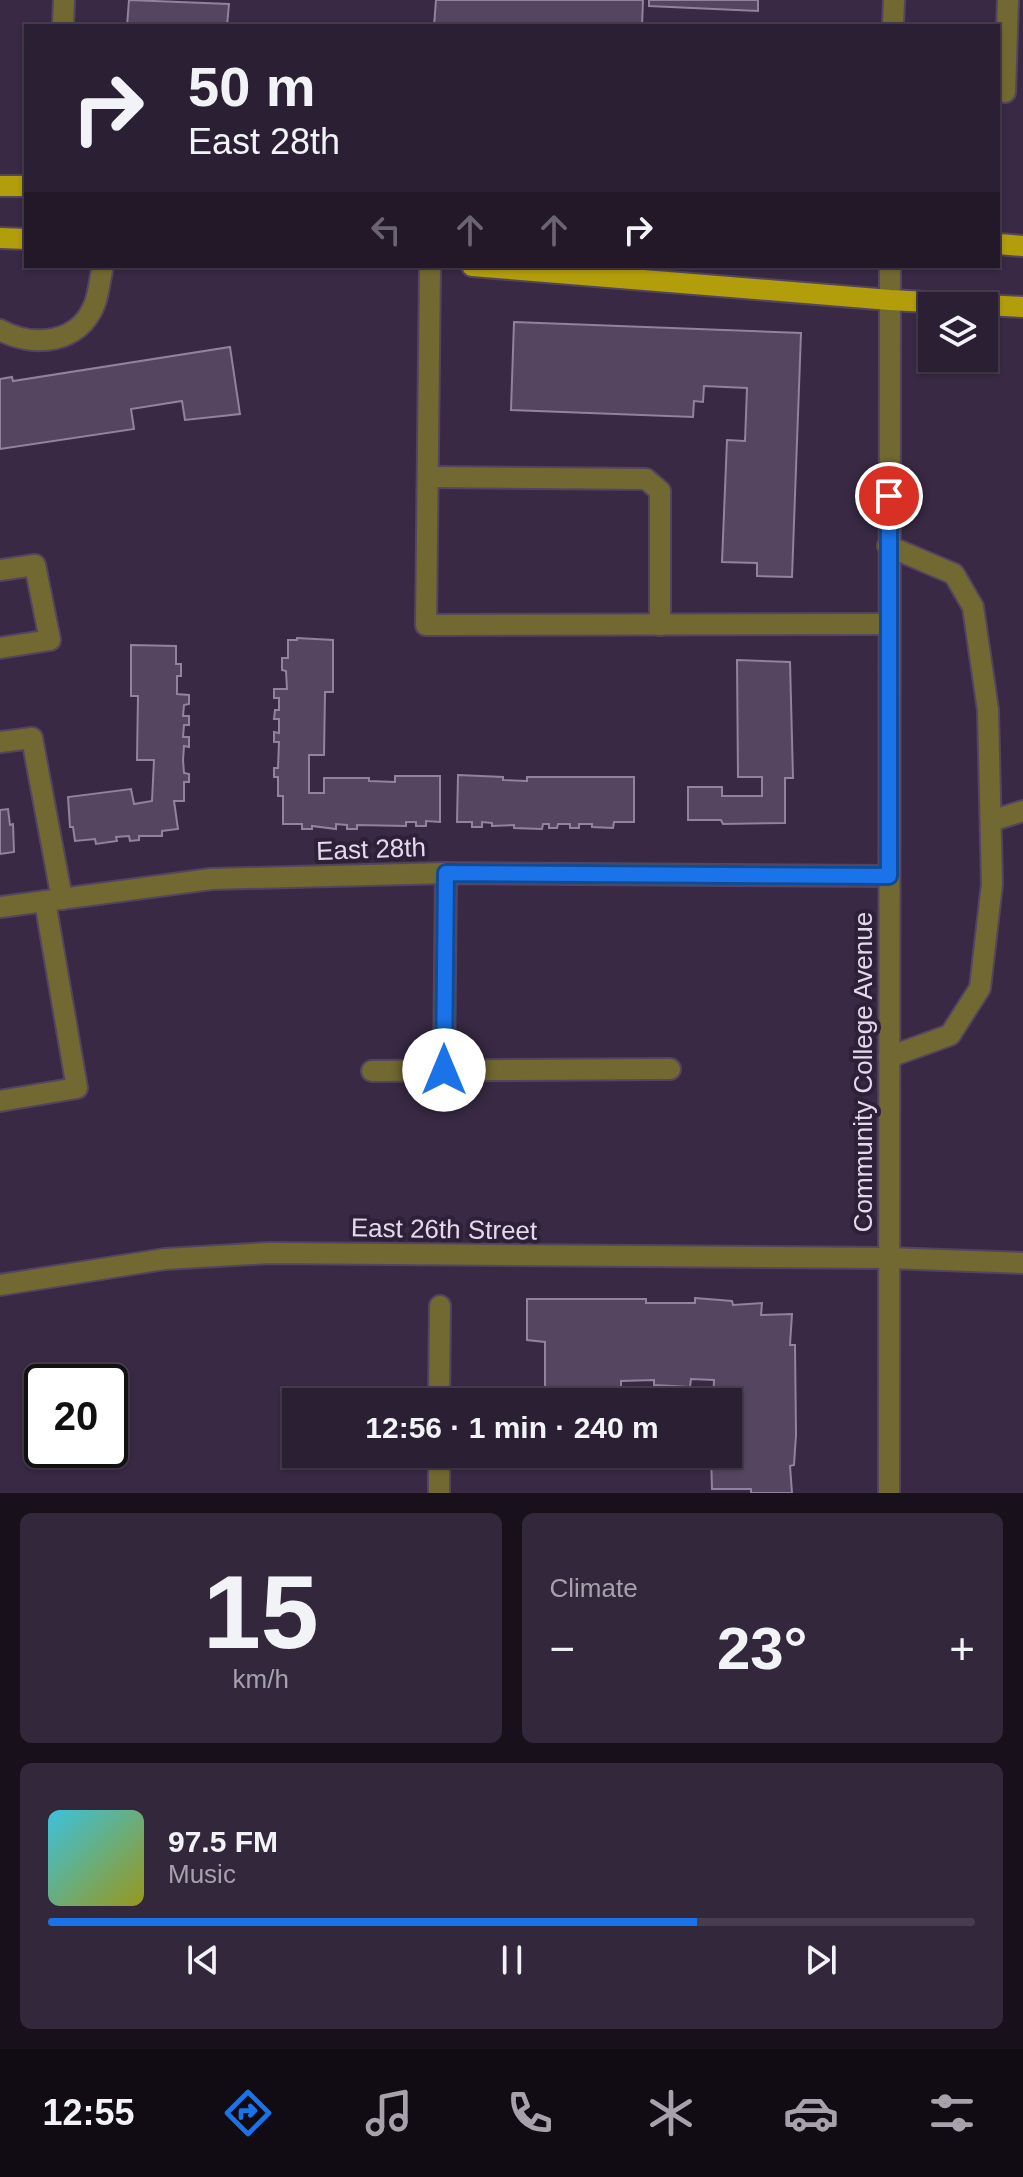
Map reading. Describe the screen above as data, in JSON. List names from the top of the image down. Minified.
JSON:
{"streets":{"street":["East 28th","Community College Avenue","East 26th Street"]},"crossings":[["East 28th","Community College Avenue"],["Community College Avenue","East 26th Street"]],"page":{"turn":["50 m","East 28th"],"limit":"20","trip":"12:56 · 1 min · 240 m","tile":[["15","km/h"],"Climate"],"heat":["−","23°","+"],"song":["97.5 FM","Music"],"tabs":"12:55"}}
